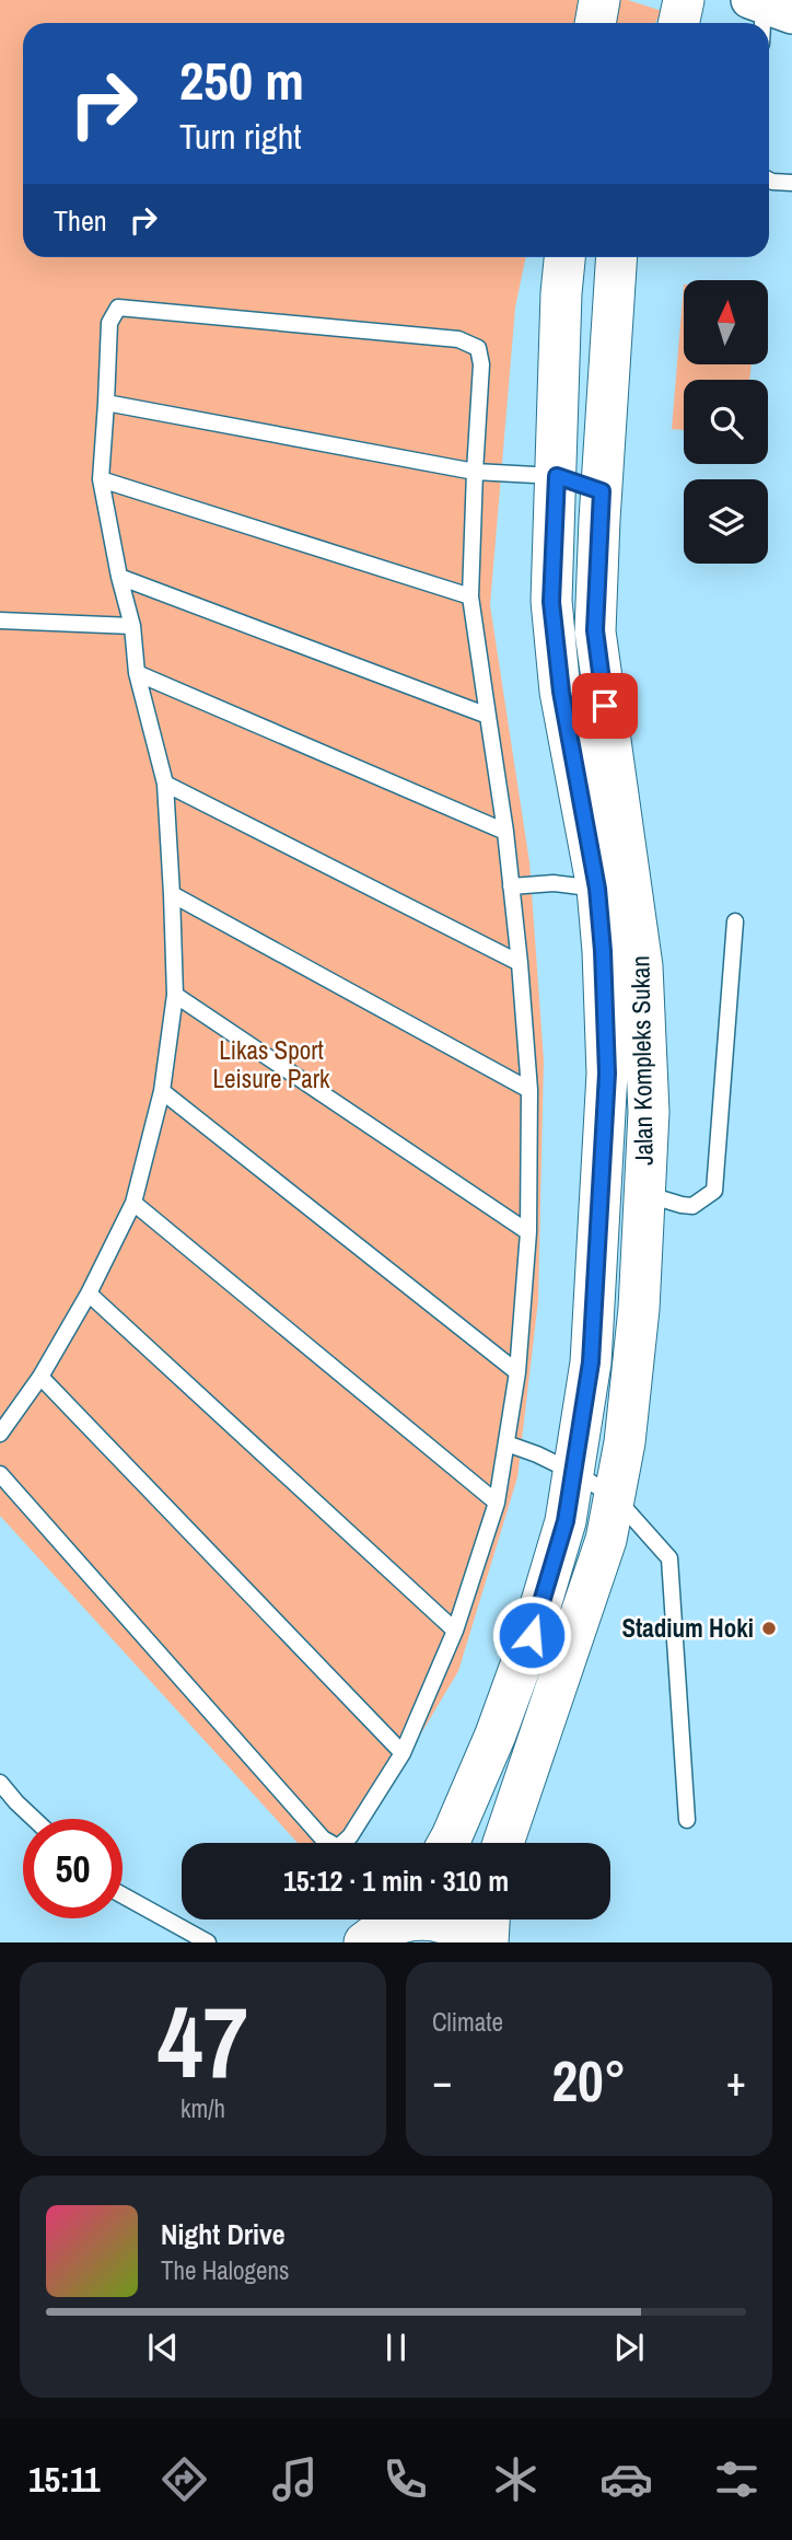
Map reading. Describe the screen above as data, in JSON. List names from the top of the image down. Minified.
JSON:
{"streets":{"main road":["Jalan Kompleks Sukan"]},"parks":["Likas Sport Leisure Park"],"places":["Stadium Hoki"],"north":"top","page":{"turn":["250 m","Turn right"],"then":"Then","limit":"50","trip":"15:12 · 1 min · 310 m","tile":[["47","km/h"],"Climate"],"heat":["−","20°","+"],"song":["Night Drive","The Halogens"],"tabs":"15:11"}}
